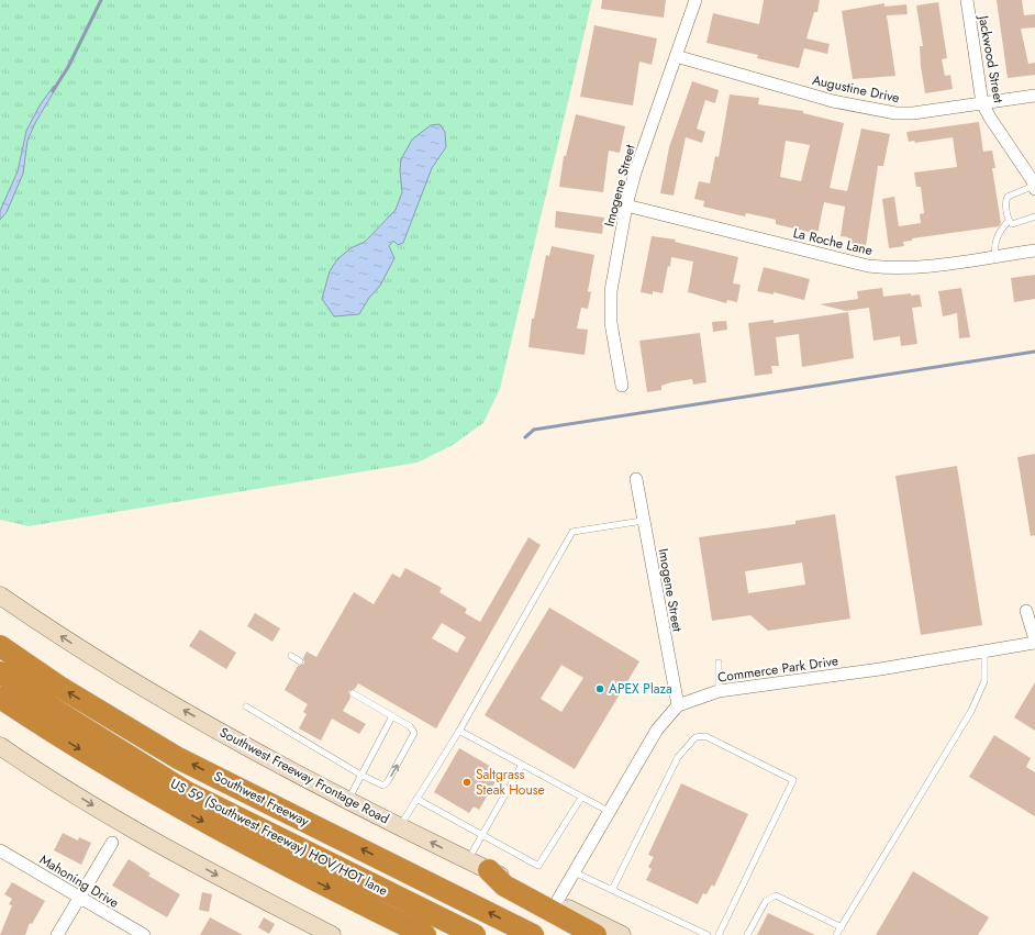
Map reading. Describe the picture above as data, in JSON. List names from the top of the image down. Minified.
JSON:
{"streets":{"highway":["Southwest Freeway","US 59 (Southwest Freeway) HOV/HOT lane"],"main road":["Southwest Freeway Frontage Road"],"street":["Jackwood Street","Augustine Drive","Imogene Street","La Roche Lane","Commerce Park Drive","Mahoning Drive"]},"crossings":[["Jackwood Street","Augustine Drive"],["Augustine Drive","Imogene Street"],["Imogene Street","La Roche Lane"],["Imogene Street","Commerce Park Drive"],["Commerce Park Drive","Southwest Freeway Frontage Road"]],"places":["APEX Plaza","Saltgrass Steak House"]}
